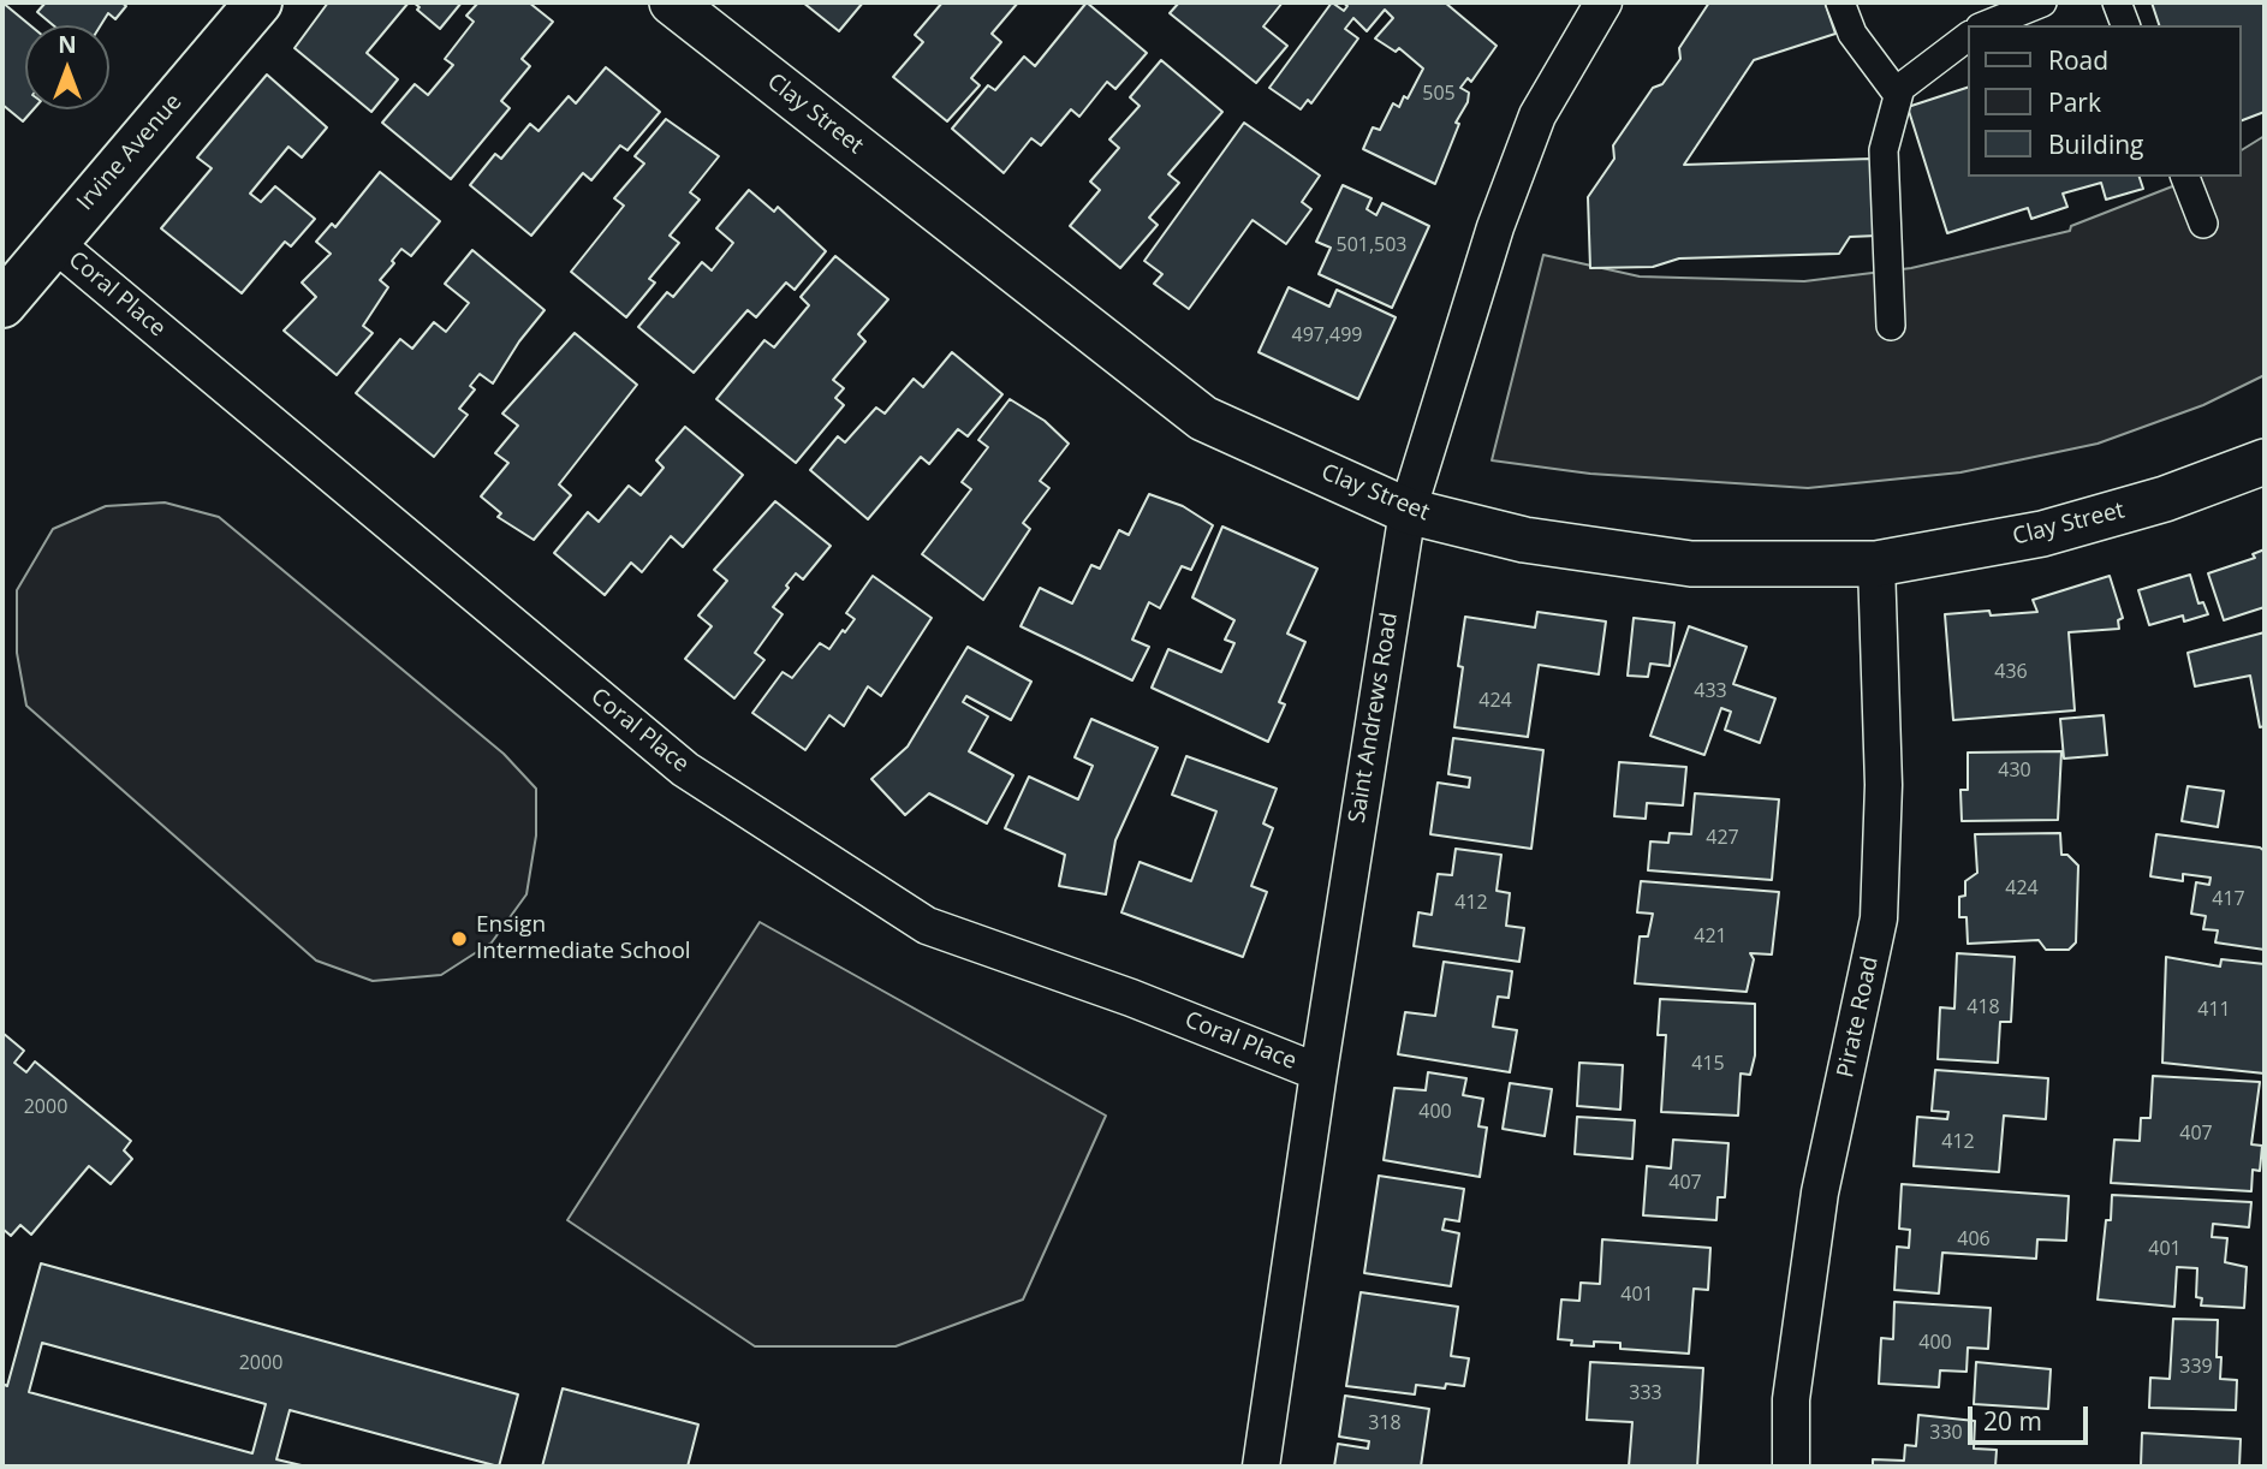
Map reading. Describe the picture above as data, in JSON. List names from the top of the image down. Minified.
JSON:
{"streets":{"main road":["Irvine Avenue"],"street":["Clay Street","Coral Place","Saint Andrews Road","Pirate Road"]},"crossings":[["Clay Street","Saint Andrews Road"],["Clay Street","Pirate Road"],["Irvine Avenue","Coral Place"],["Coral Place","Saint Andrews Road"]],"places":["Ensign Intermediate School"],"house_numbers":["505","501,503","497,499","436","433","424","430","427","424","417","412","421","418","411","415","2000","400","407","412","407","406","401","401","400","2000","339","333","318","330"],"legend":["Road","Park","Building"],"scale_bar":"20 m","north":"top"}
